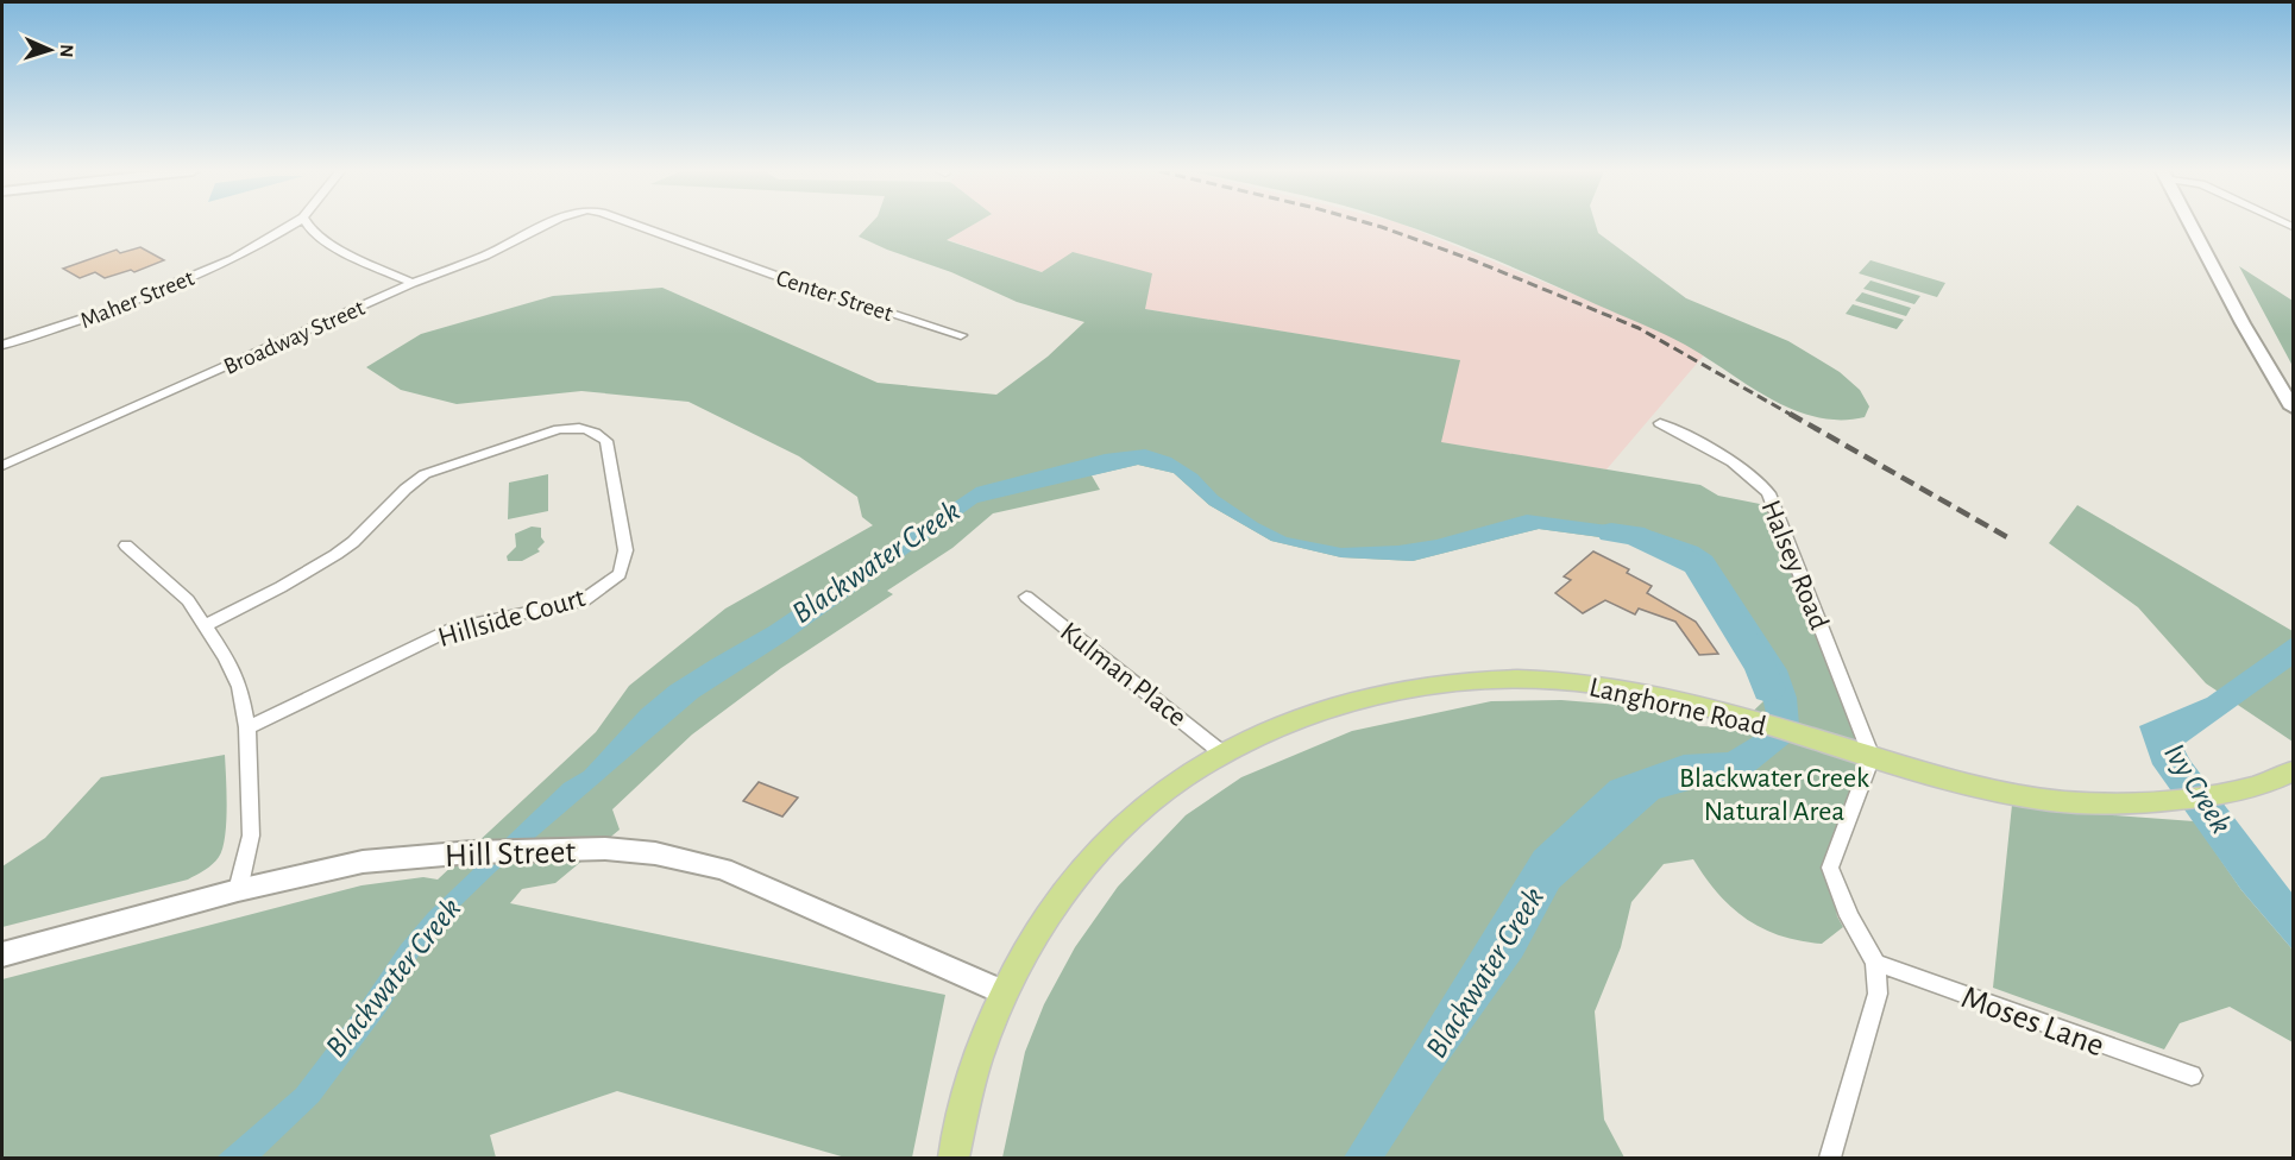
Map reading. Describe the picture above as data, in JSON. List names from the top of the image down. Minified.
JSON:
{"streets":{"main road":["Langhorne Road","Hill Street"],"street":["Center Street","Maher Street","Broadway Street","Halsey Road","Hillside Court","Kulman Place","Moses Lane"]},"crossings":[["Halsey Road","Langhorne Road"],["Kulman Place","Langhorne Road"],["Langhorne Road","Hill Street"]],"water":["Blackwater Creek","Ivy Creek"],"parks":["Blackwater Creek Natural Area"],"north":"right"}
